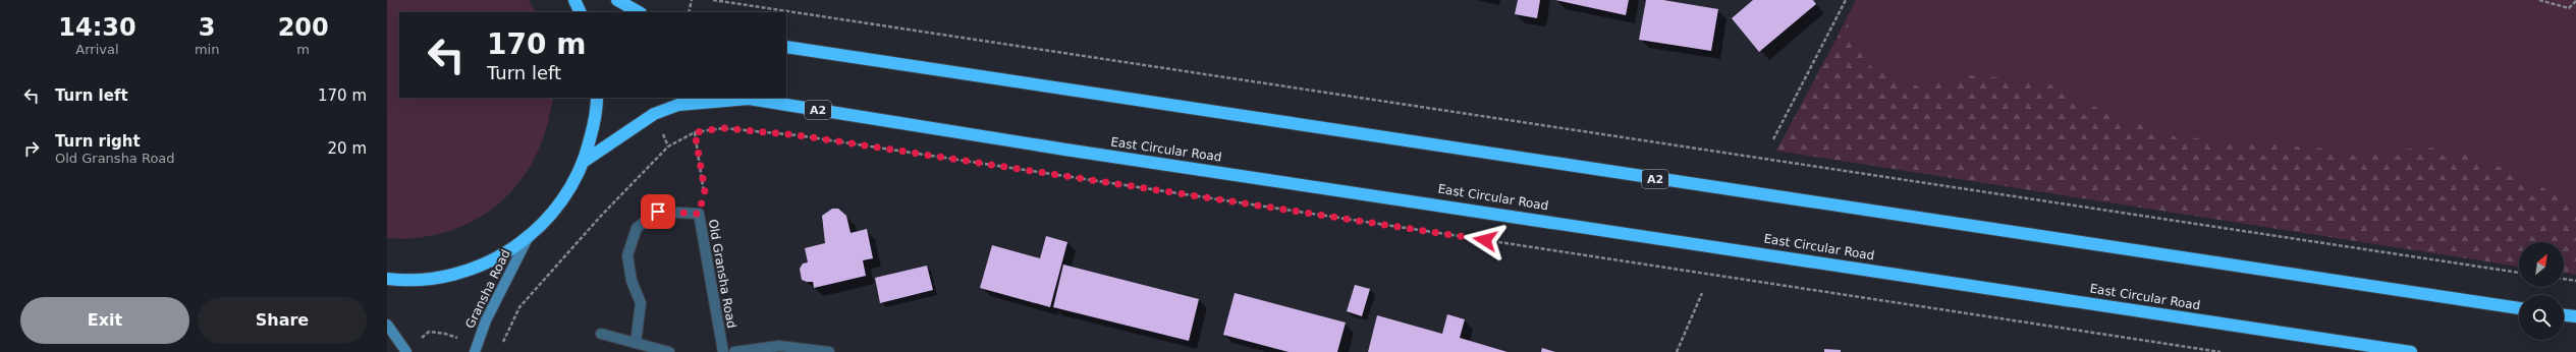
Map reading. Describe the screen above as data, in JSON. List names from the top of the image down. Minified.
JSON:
{"streets":{"highway":["A2","East Circular Road"],"street":["Old Gransha Road","Gransha Road"]},"crossings":[["A2","East Circular Road"],["A2","Gransha Road"]],"north":"top right","page":{"eta":["14:30","Arrival","3","min","200","m"],"turn":["170 m","Turn left"],"list":[{"name":"Turn left","value":"170 m"},{"name":"Turn right","note":"Old Gransha Road","value":"20 m"}],"buttons":["Exit","Share"]}}
